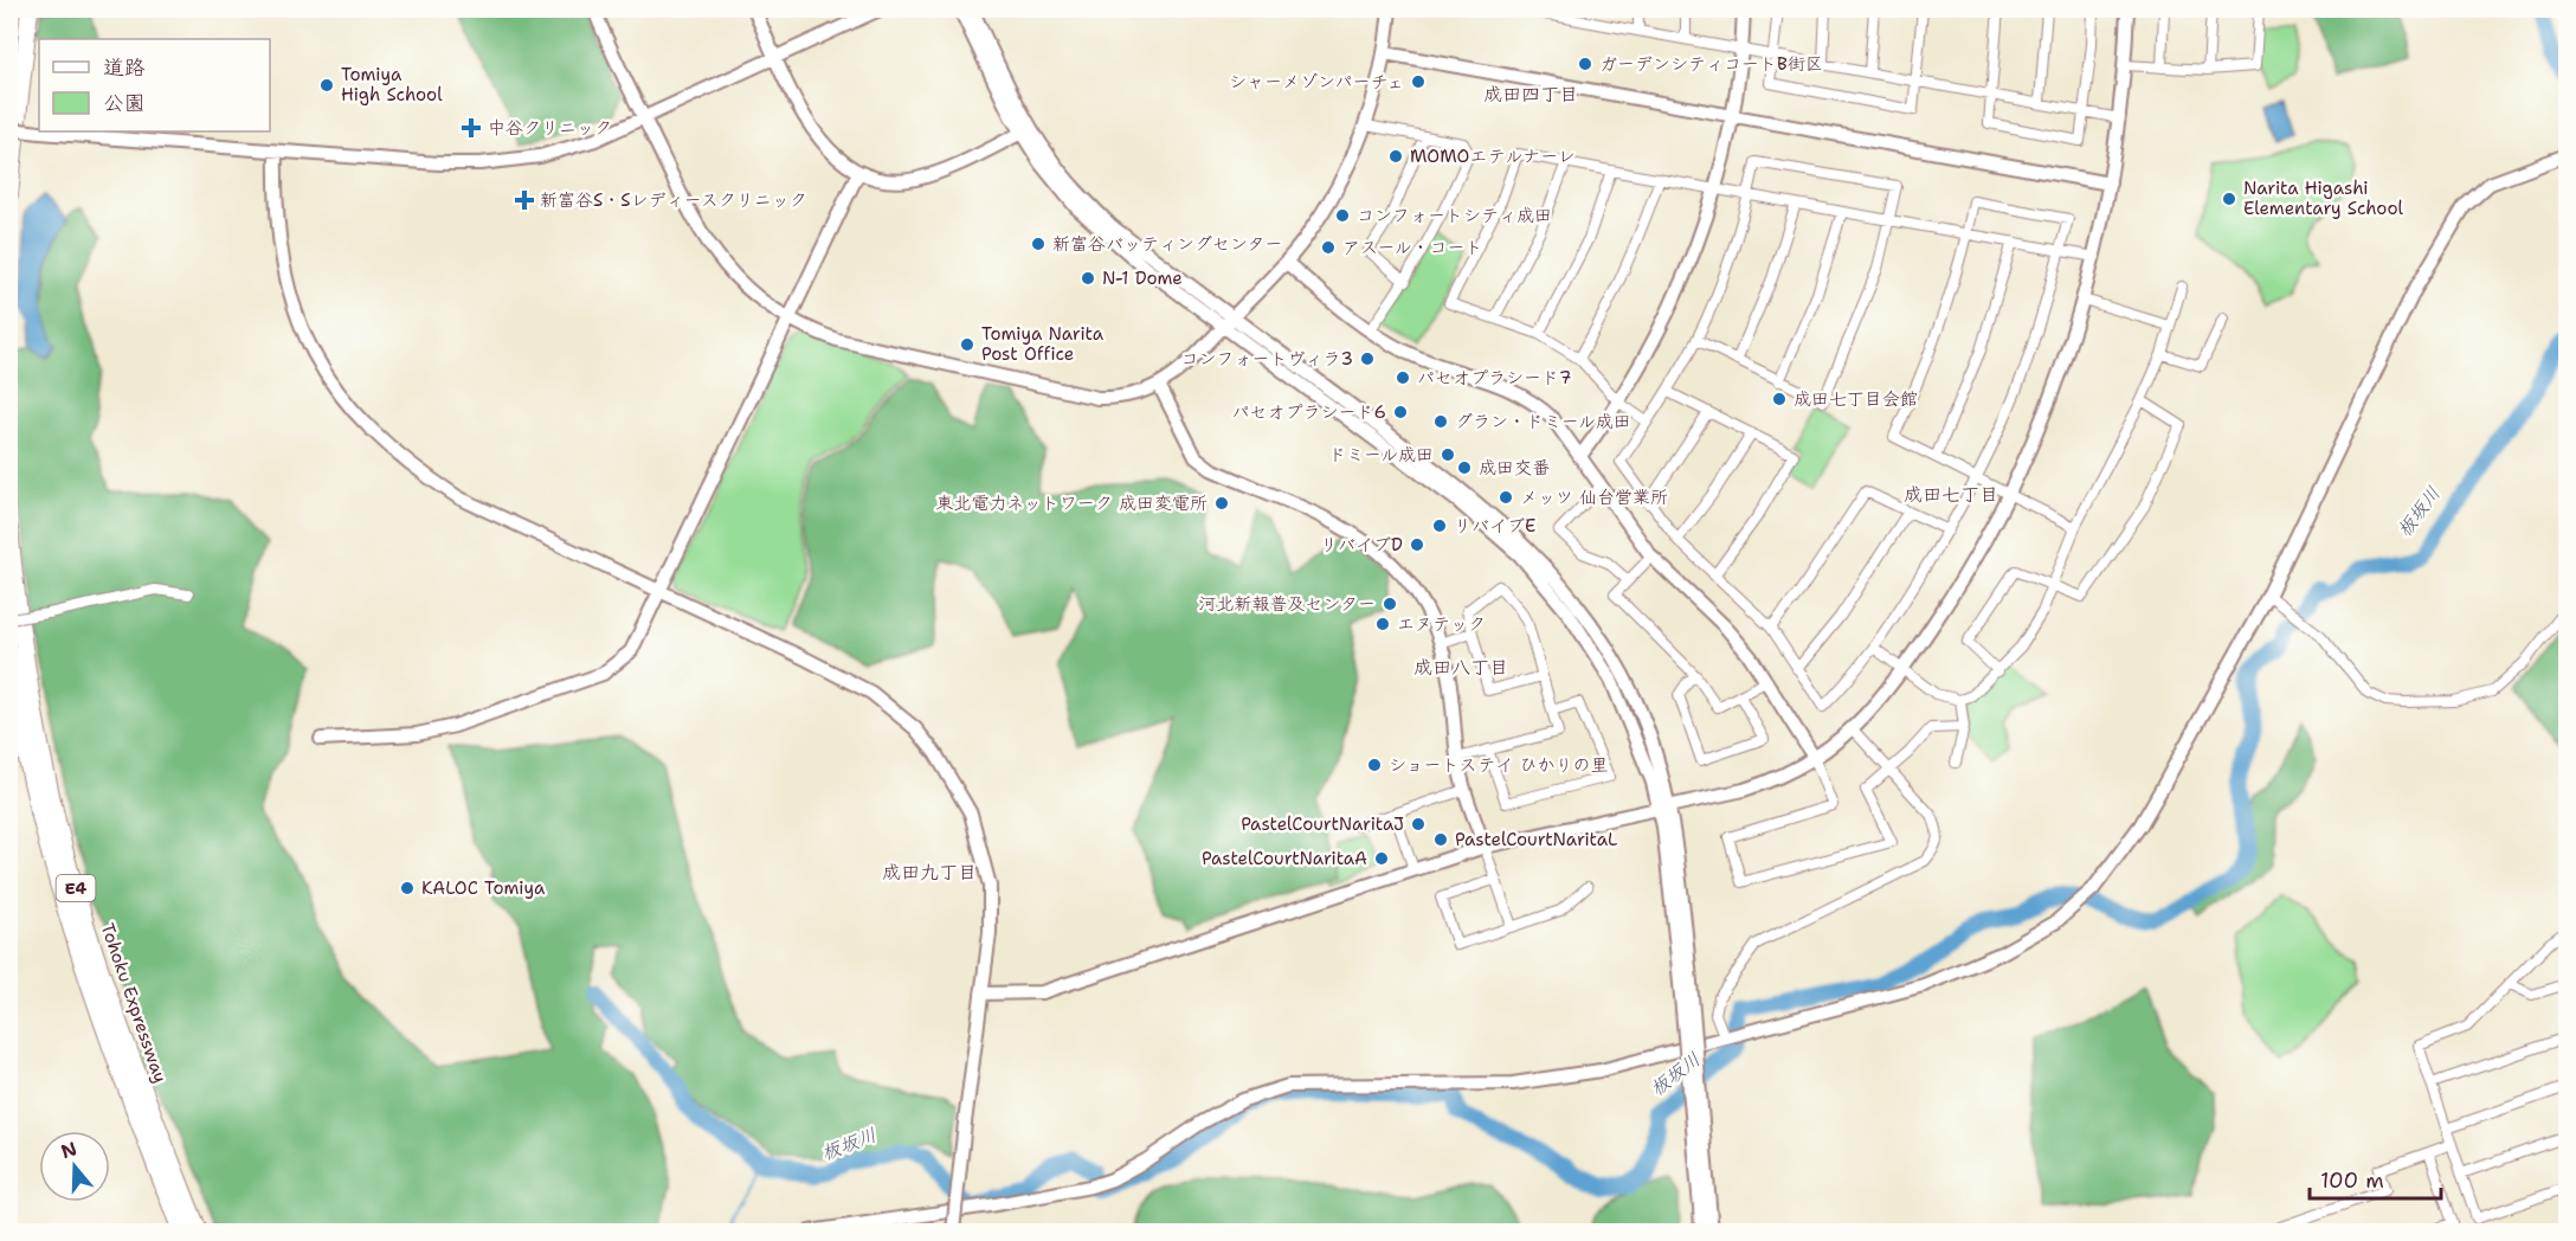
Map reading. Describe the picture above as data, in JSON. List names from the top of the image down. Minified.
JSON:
{"streets":{"highway":["E4","Tohoku Expressway"]},"districts":["成田四丁目","成田七丁目","成田八丁目","成田九丁目"],"water":["板坂川"],"places":{"other":["ガーデンシティコートB街区","シャーメゾンパーチェ","Tomiya High School","MOMOエテルナーレ","Narita Higashi Elementary School","コンフォートシティ成田","新富谷バッティングセンター","アスール・コート","N-1 Dome","Tomiya Narita Post Office","コンフォートヴィラ3","パセオプラシード7","成田七丁目会館","パセオプラシード6","グラン・ドミール成田","ドミール成田","成田交番","メッツ 仙台営業所","東北電力ネットワーク 成田変電所","リバイブE","リバイブD","河北新報普及センター","エヌテック","ショートステイ ひかりの里","PastelCourtNaritaJ","PastelCourtNaritaL","PastelCourtNaritaA","KALOC Tomiya"],"health":["中谷クリニック","新富谷S・Sレディースクリニック"]},"legend":["道路","公園"],"scale_bar":"100 m","north":"top"}
